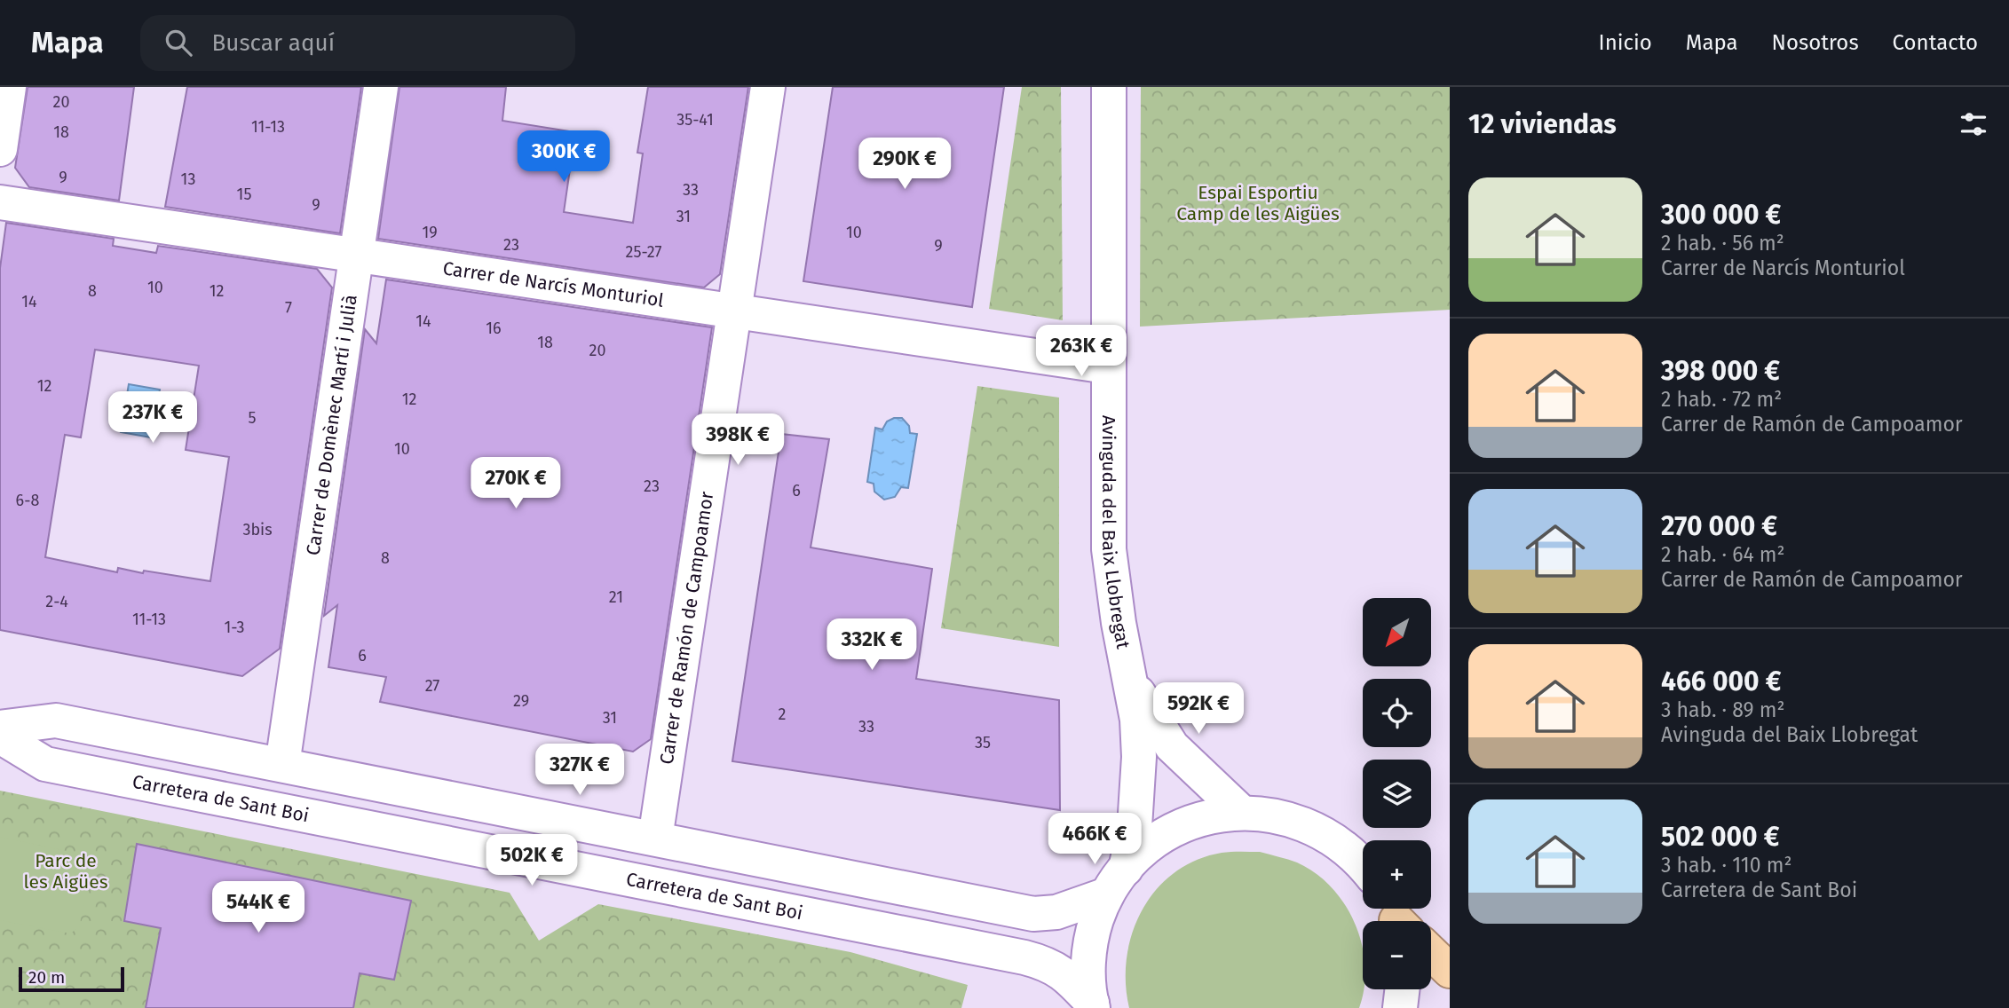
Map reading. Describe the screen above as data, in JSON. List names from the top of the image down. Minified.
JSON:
{"streets":{"street":["Carrer de Narcís Monturiol","Carrer de Domènec Martí i Julià","Avinguda del Baix Llobregat","Carrer de Ramón de Campoamor","Carretera de Sant Boi"]},"crossings":[["Carrer de Narcís Monturiol","Carrer de Domènec Martí i Julià"],["Carrer de Narcís Monturiol","Avinguda del Baix Llobregat"],["Carrer de Narcís Monturiol","Carrer de Ramón de Campoamor"],["Avinguda del Baix Llobregat","Carretera de Sant Boi"]],"parks":["Espai Esportiu Camp de les Aigües","Parc de les Aigües"],"house_numbers":["20","35-41","11-13","18","9","13","33","15","9","31","19","10","23","9","25-27","10","8","12","14","7","14","16","18","20","12","12","5","10","23","6","6-8","3bis","8","21","2-4","11-13","1-3","6","27","29","2","31","33","35"],"scale_bar":"20 m","north":"bottom left","page":{"header":"Mapa","search":"Buscar aquí","nav":["Inicio","Mapa","Nosotros","Contacto"],"heading":"12 viviendas","price":["300K €","290K €","263K €","237K €","398K €","270K €","332K €","592K €","327K €","466K €","502K €","544K €"],"list":[{"name":"300 000 €","note":"2 hab. · 56 m² · Carrer de Narcís Monturiol"},{"name":"398 000 €","note":"2 hab. · 72 m² · Carrer de Ramón de Campoamor"},{"name":"270 000 €","note":"2 hab. · 64 m² · Carrer de Ramón de Campoamor"},{"name":"466 000 €","note":"3 hab. · 89 m² · Avinguda del Baix Llobregat"},{"name":"502 000 €","note":"3 hab. · 110 m² · Carretera de Sant Boi"}],"map_buttons":["+","−"],"scale":"20 m"}}
